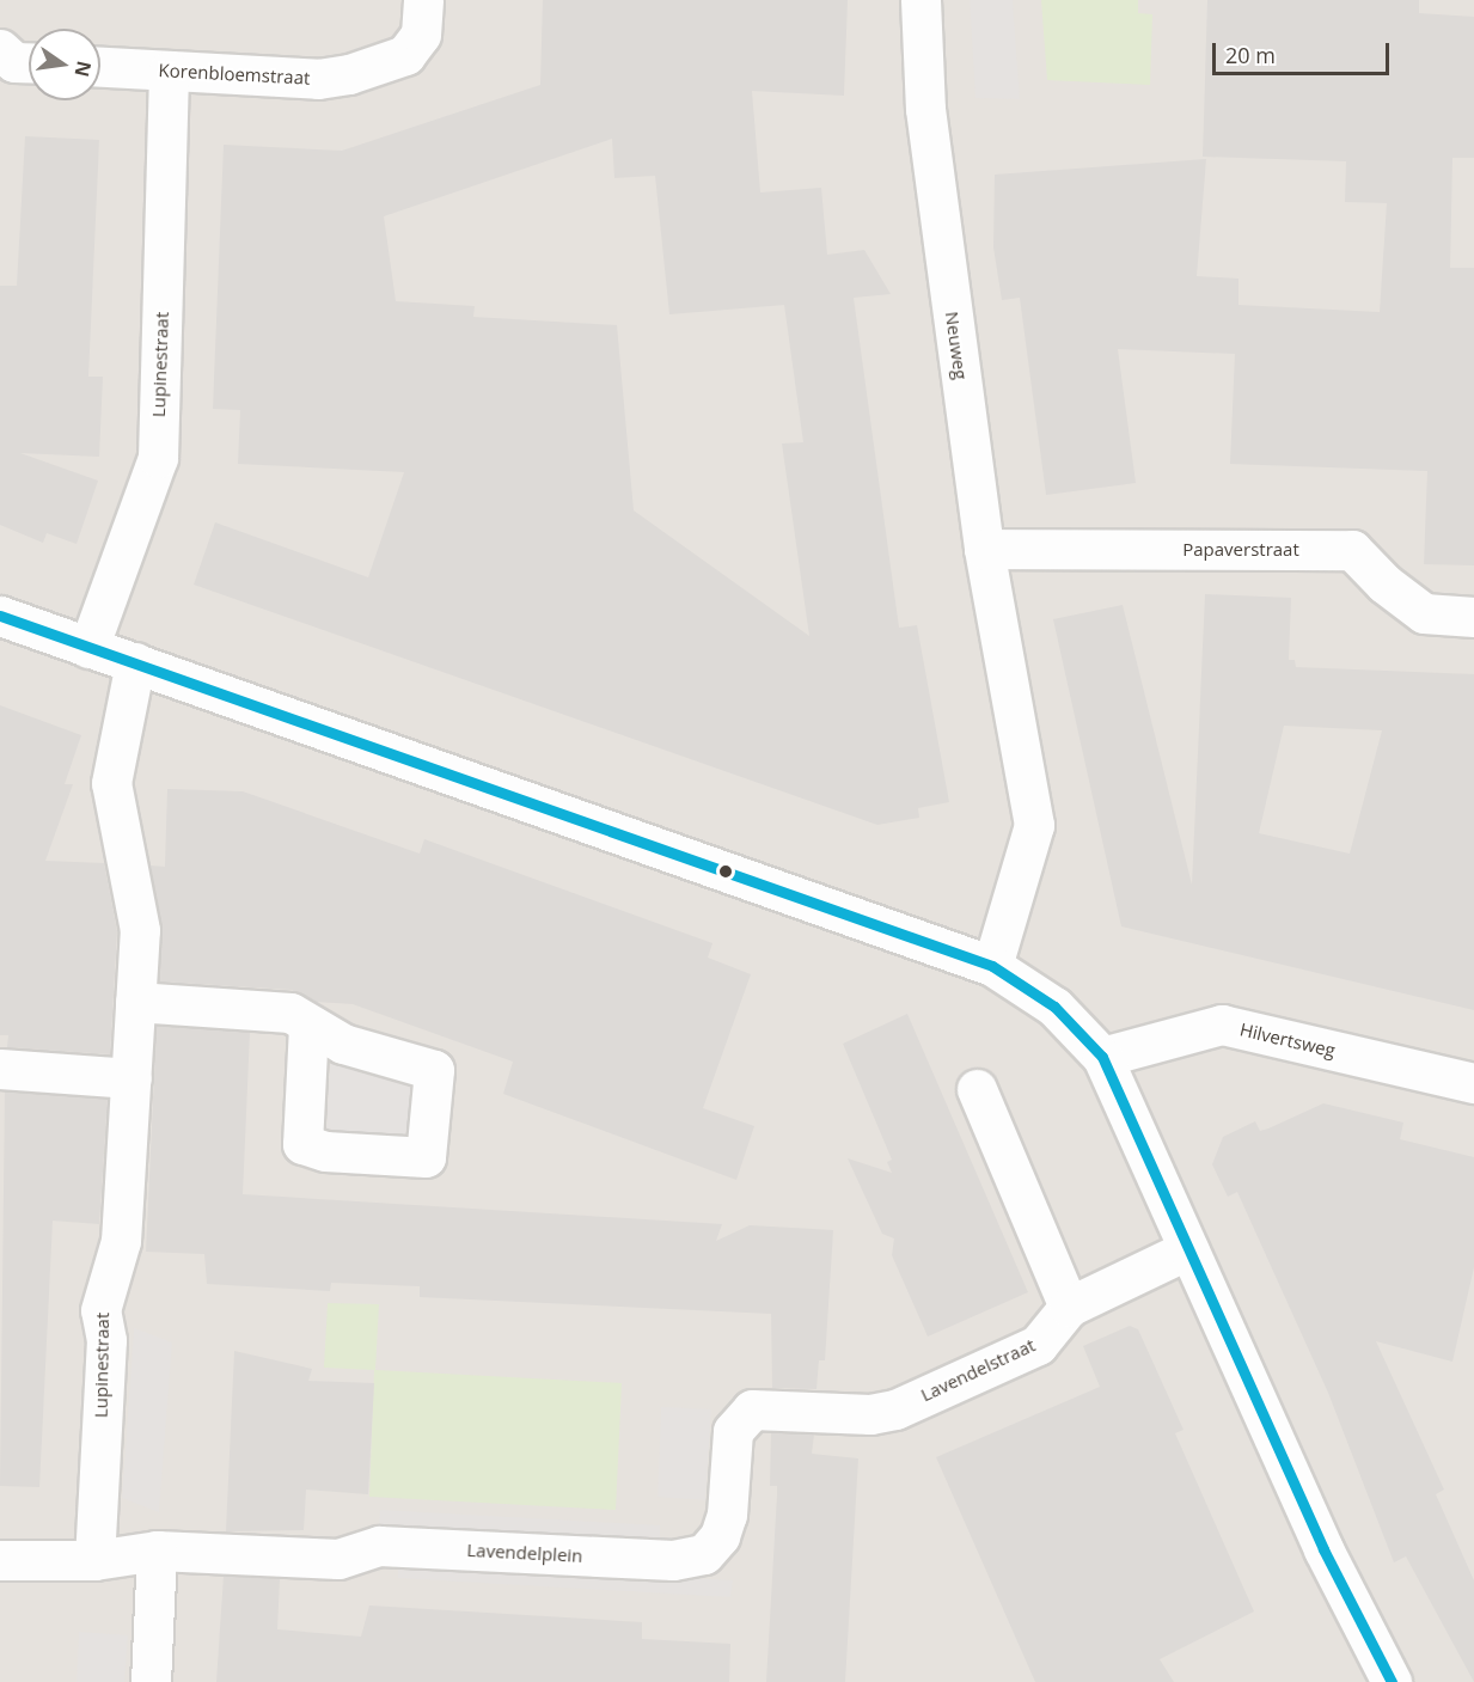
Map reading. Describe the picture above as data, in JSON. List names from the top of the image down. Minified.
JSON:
{"streets":{"street":["Korenbloemstraat","Neuweg","Lupinestraat","Papaverstraat","Hilvertsweg","Lavendelstraat","Lavendelplein"]},"crossings":[["Korenbloemstraat","Lupinestraat"],["Neuweg","Papaverstraat"],["Lavendelstraat","Lavendelplein"]],"scale_bar":"20 m","north":"right"}
